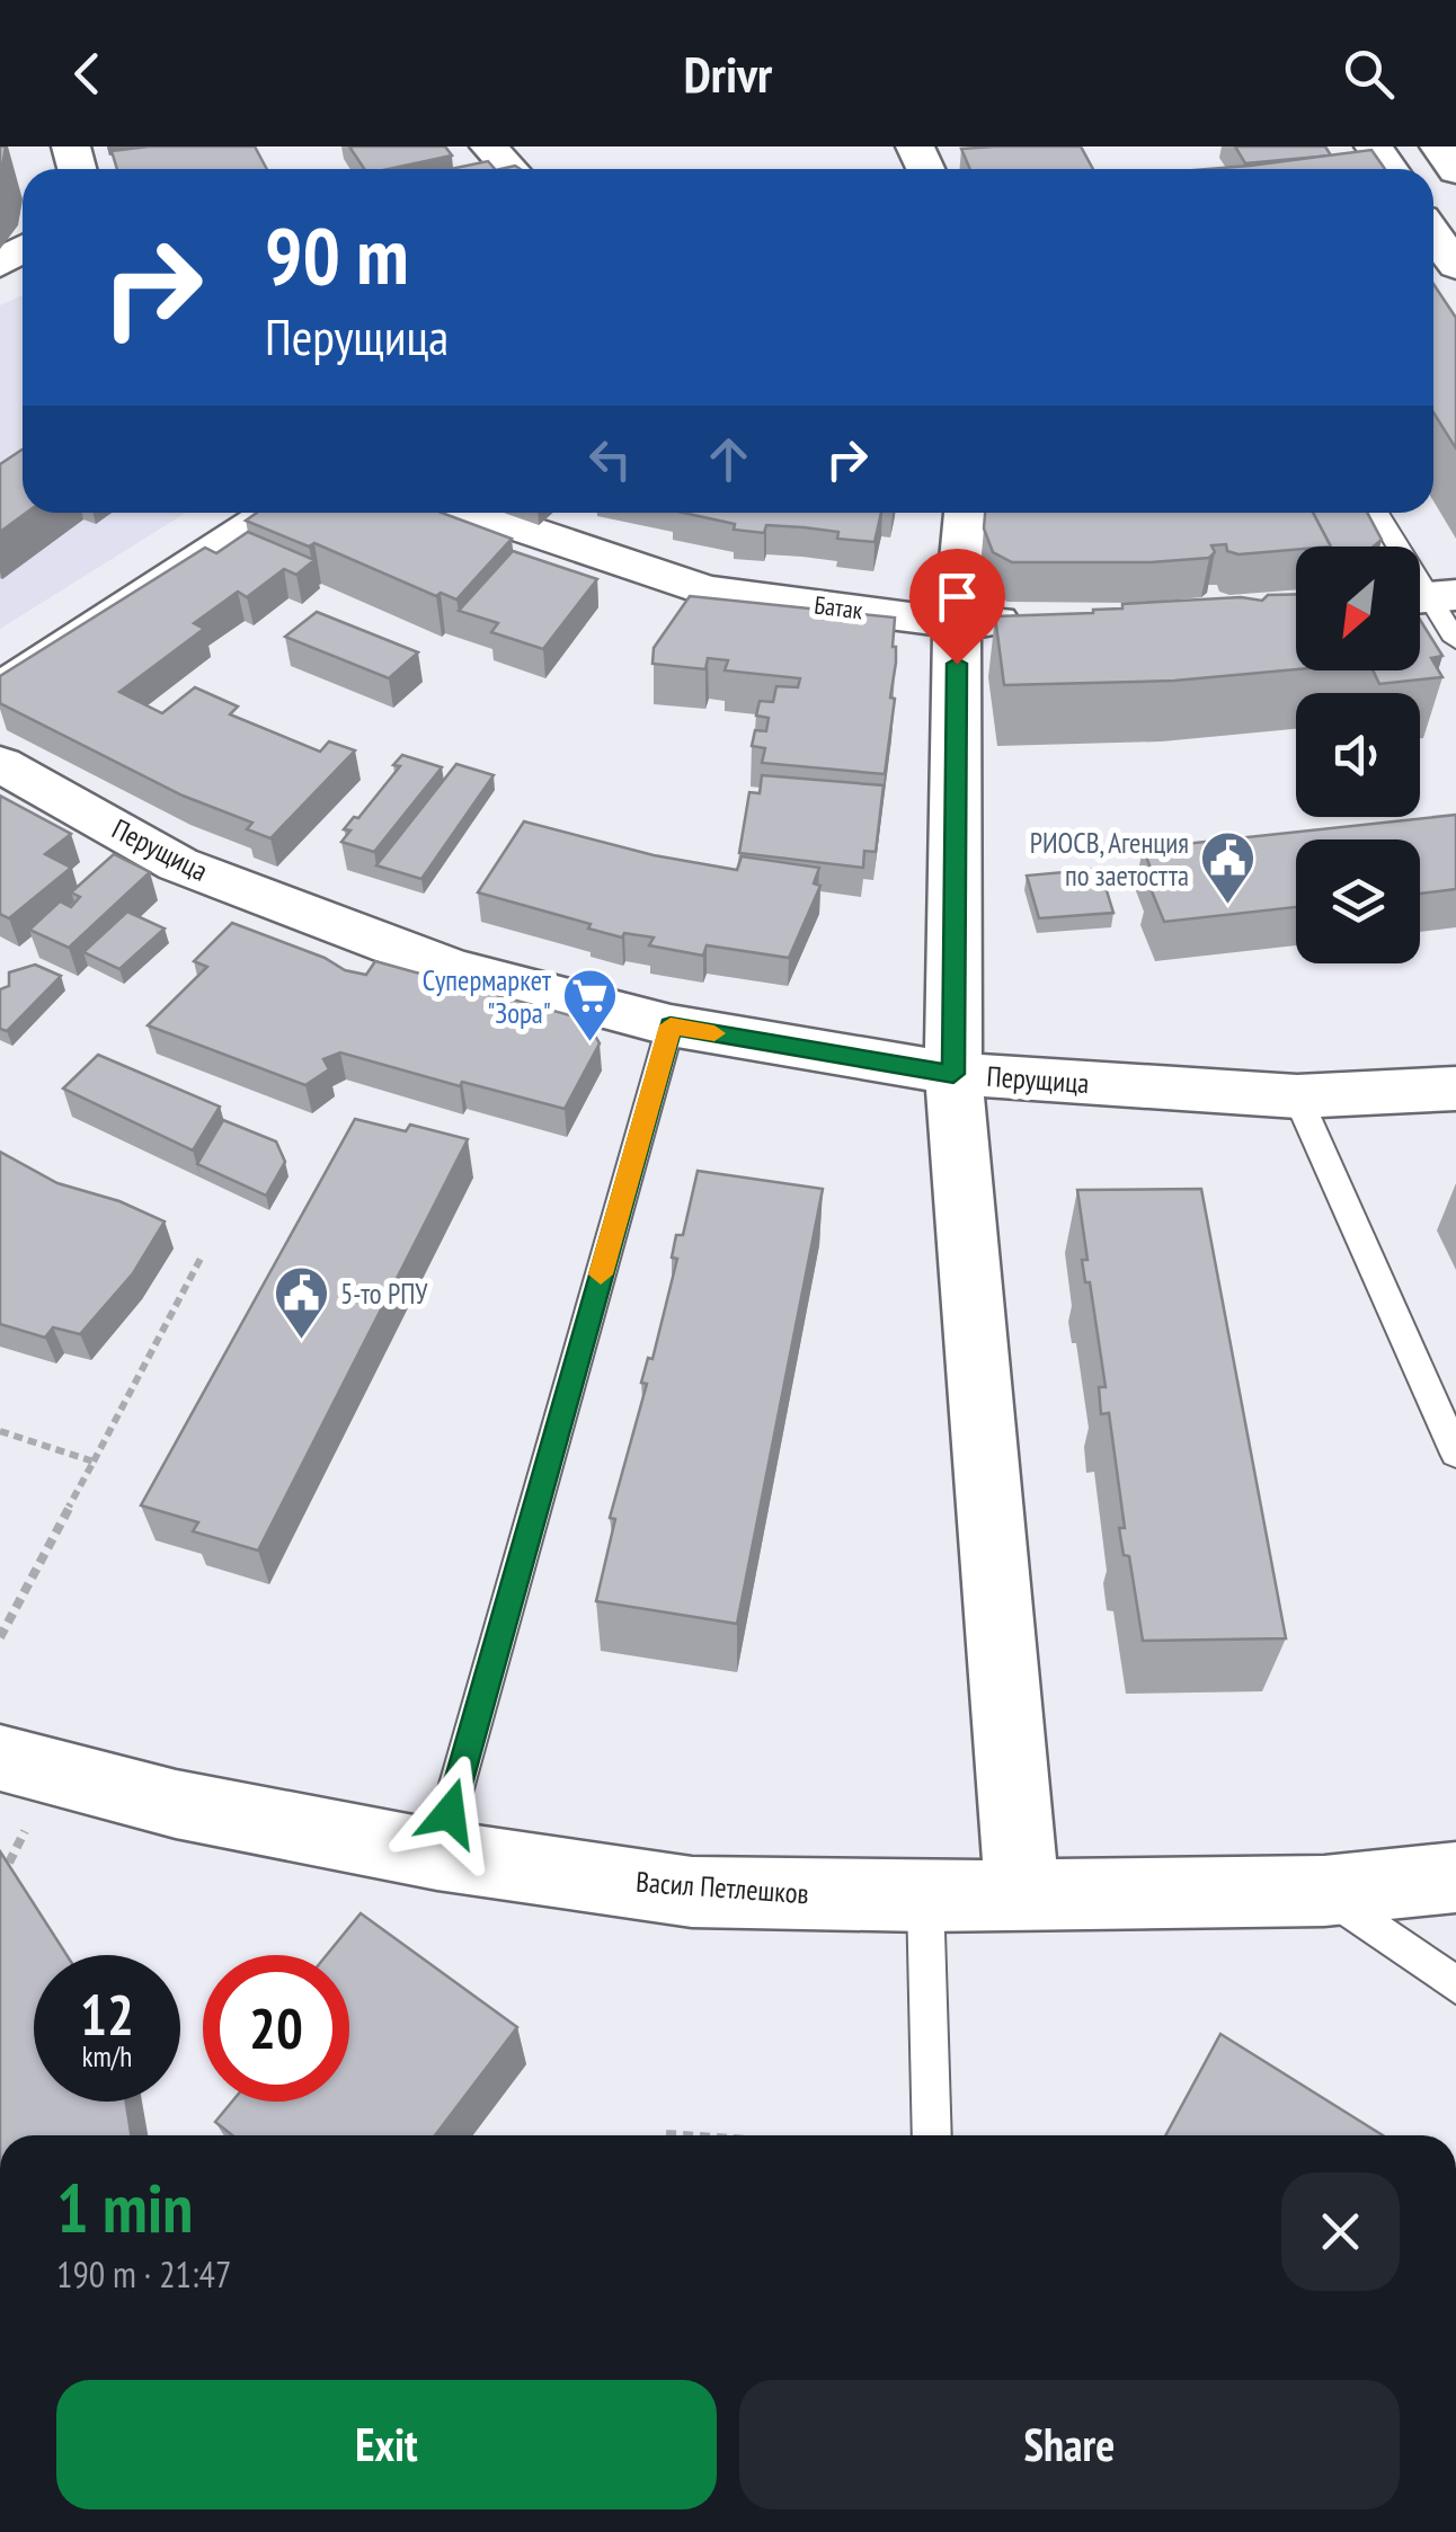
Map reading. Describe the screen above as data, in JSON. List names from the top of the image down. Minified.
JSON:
{"streets":{"street":["Батак","Перущица","Васил Петлешков"]},"places":{"public building":["РИОСВ, Агенция по заетостта","5-то РПУ"],"supermarket":["Супермаркет \"Зора\""]},"north":"bottom left","page":{"header":"Drivr","turn":["90 m","Перущица"],"speed":"12 km/h","limit":"20","heading":["1 min","190 m · 21:47"],"buttons":["Exit","Share"]}}
